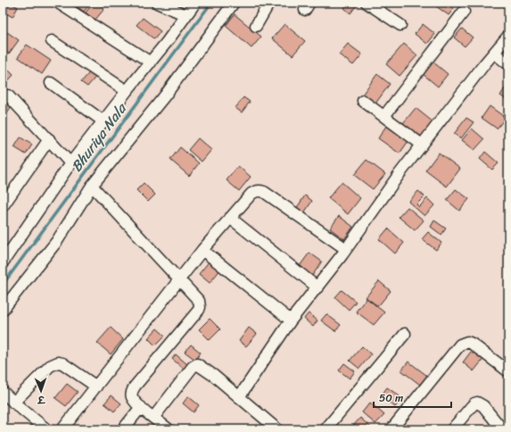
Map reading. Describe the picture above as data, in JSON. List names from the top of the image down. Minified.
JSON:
{"water":["Bhuriya Nala"],"scale_bar":"50 m","north":"bottom"}
